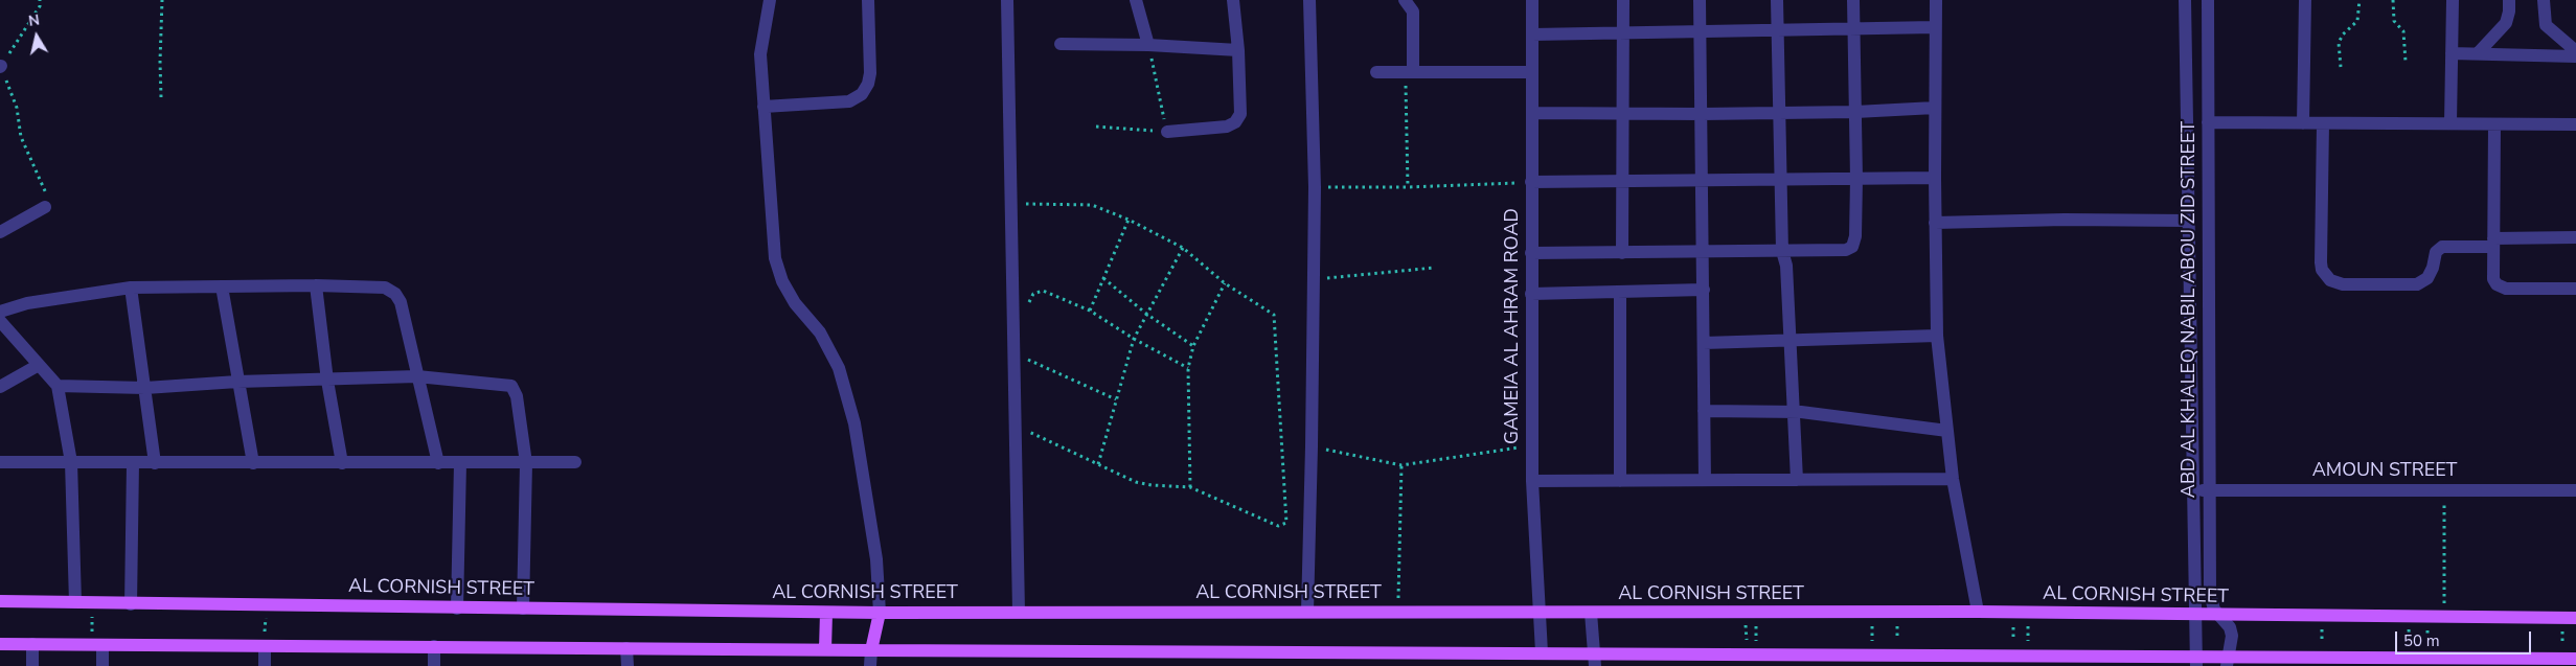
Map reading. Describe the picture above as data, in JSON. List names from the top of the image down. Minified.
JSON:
{"streets":{"main road":["AL CORNISH STREET"],"street":["ABD AL KHALEQ NABIL ABOU ZID STREET","GAMEIA AL AHRAM ROAD","AMOUN STREET"]},"crossings":[["ABD AL KHALEQ NABIL ABOU ZID STREET","AMOUN STREET"],["ABD AL KHALEQ NABIL ABOU ZID STREET","AL CORNISH STREET"],["GAMEIA AL AHRAM ROAD","AL CORNISH STREET"]],"scale_bar":"50 m","north":"top"}
